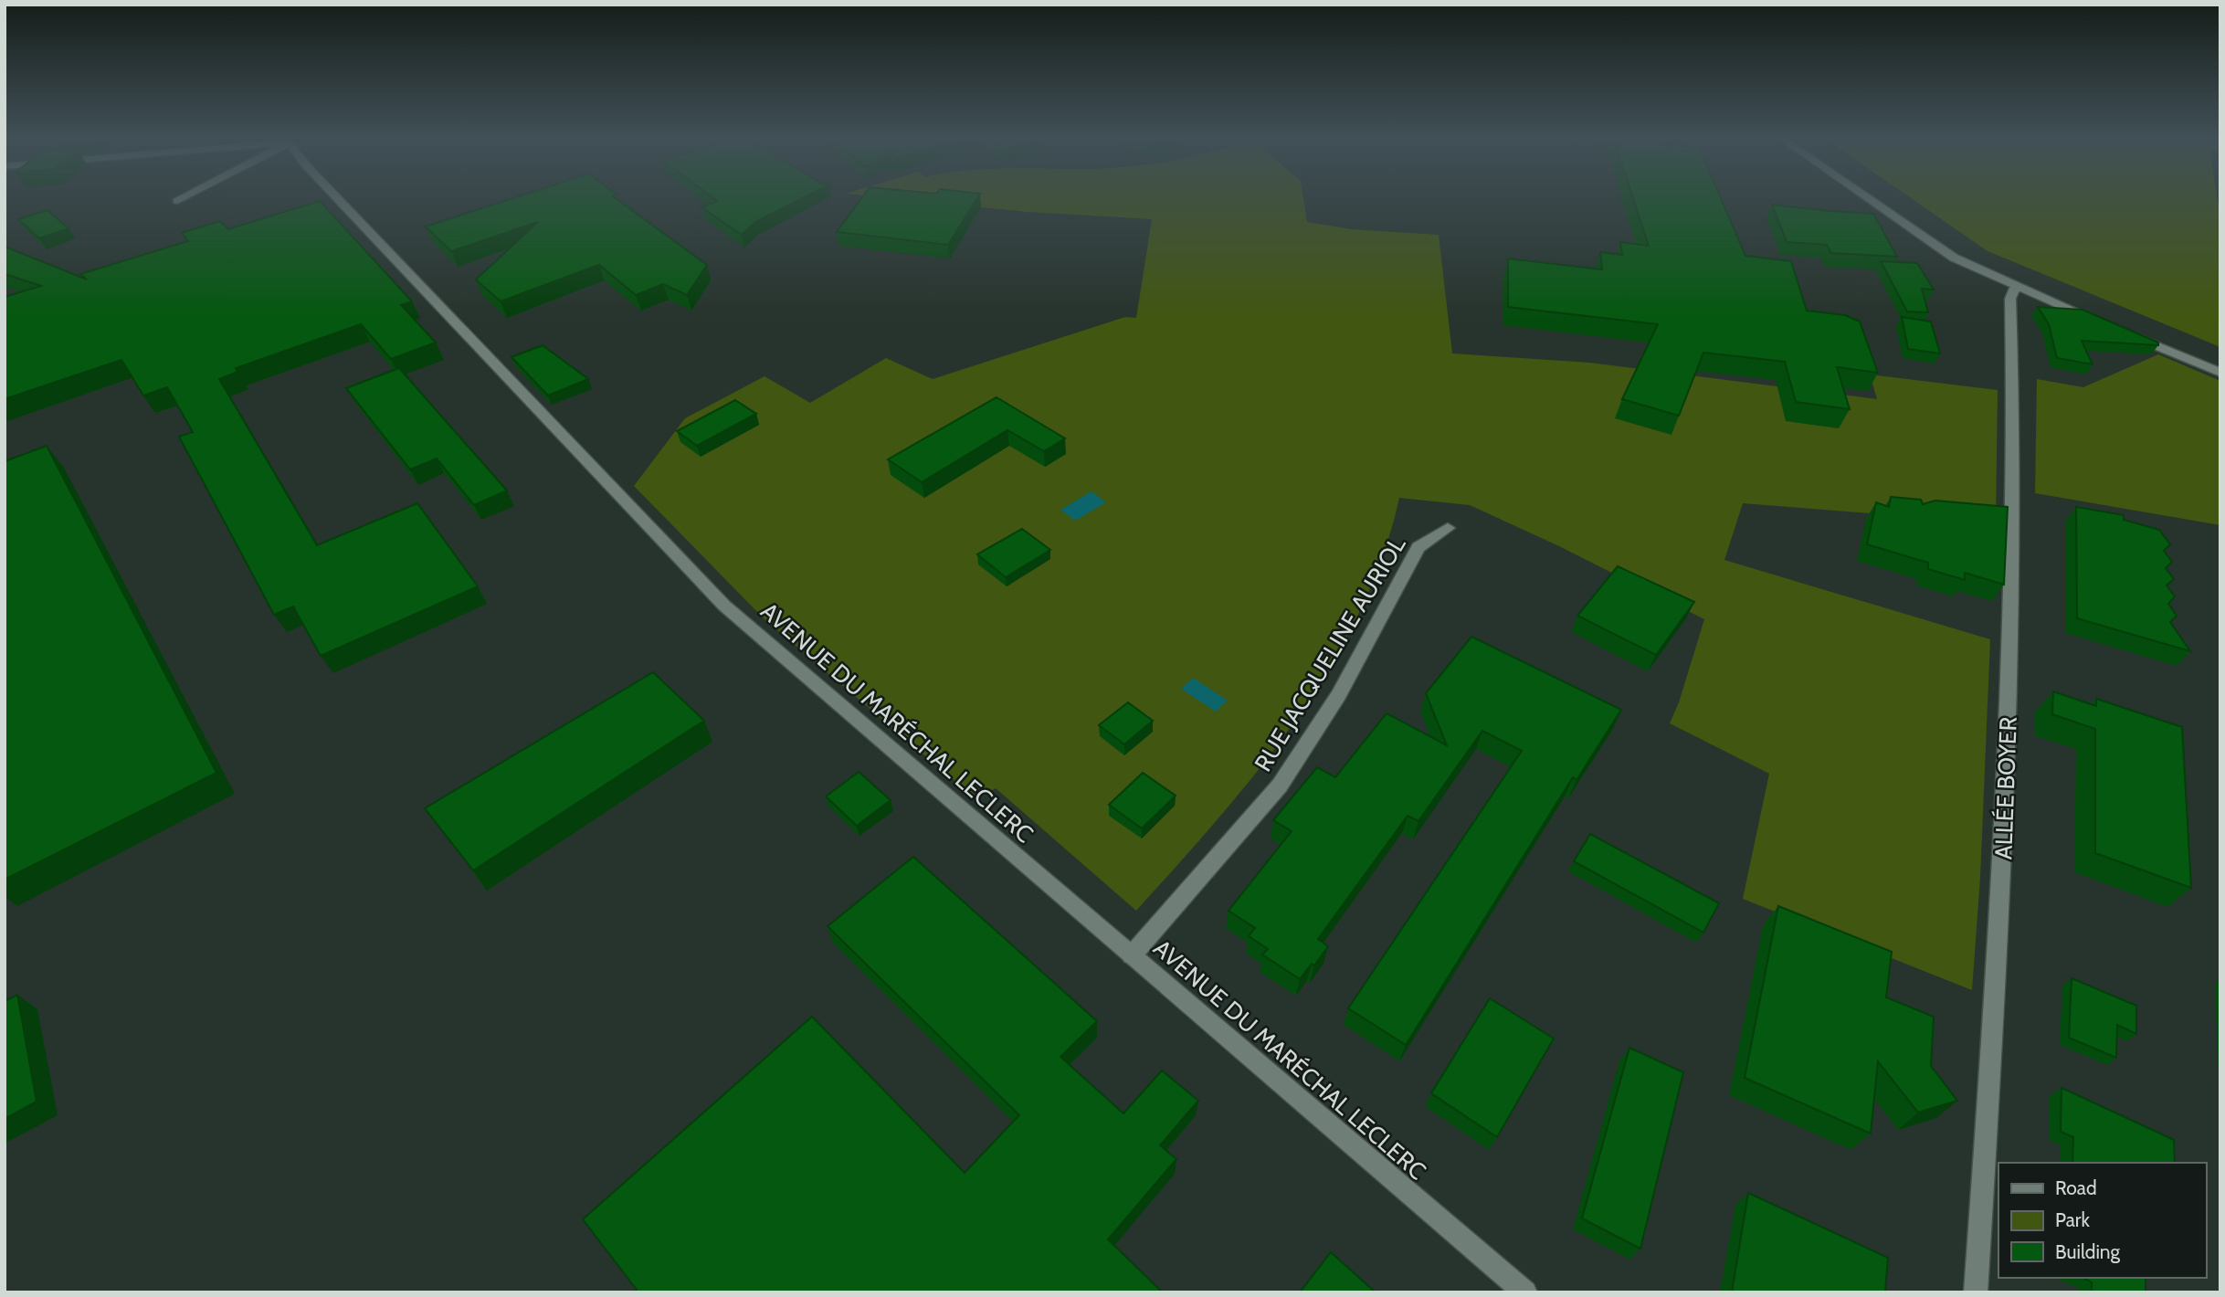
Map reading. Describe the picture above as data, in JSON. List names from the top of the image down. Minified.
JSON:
{"streets":{"street":["RUE JACQUELINE AURIOL","AVENUE DU MARÉCHAL LECLERC","ALLÉE BOYER"]},"crossings":[["RUE JACQUELINE AURIOL","AVENUE DU MARÉCHAL LECLERC"]],"legend":["Road","Park","Building"]}
